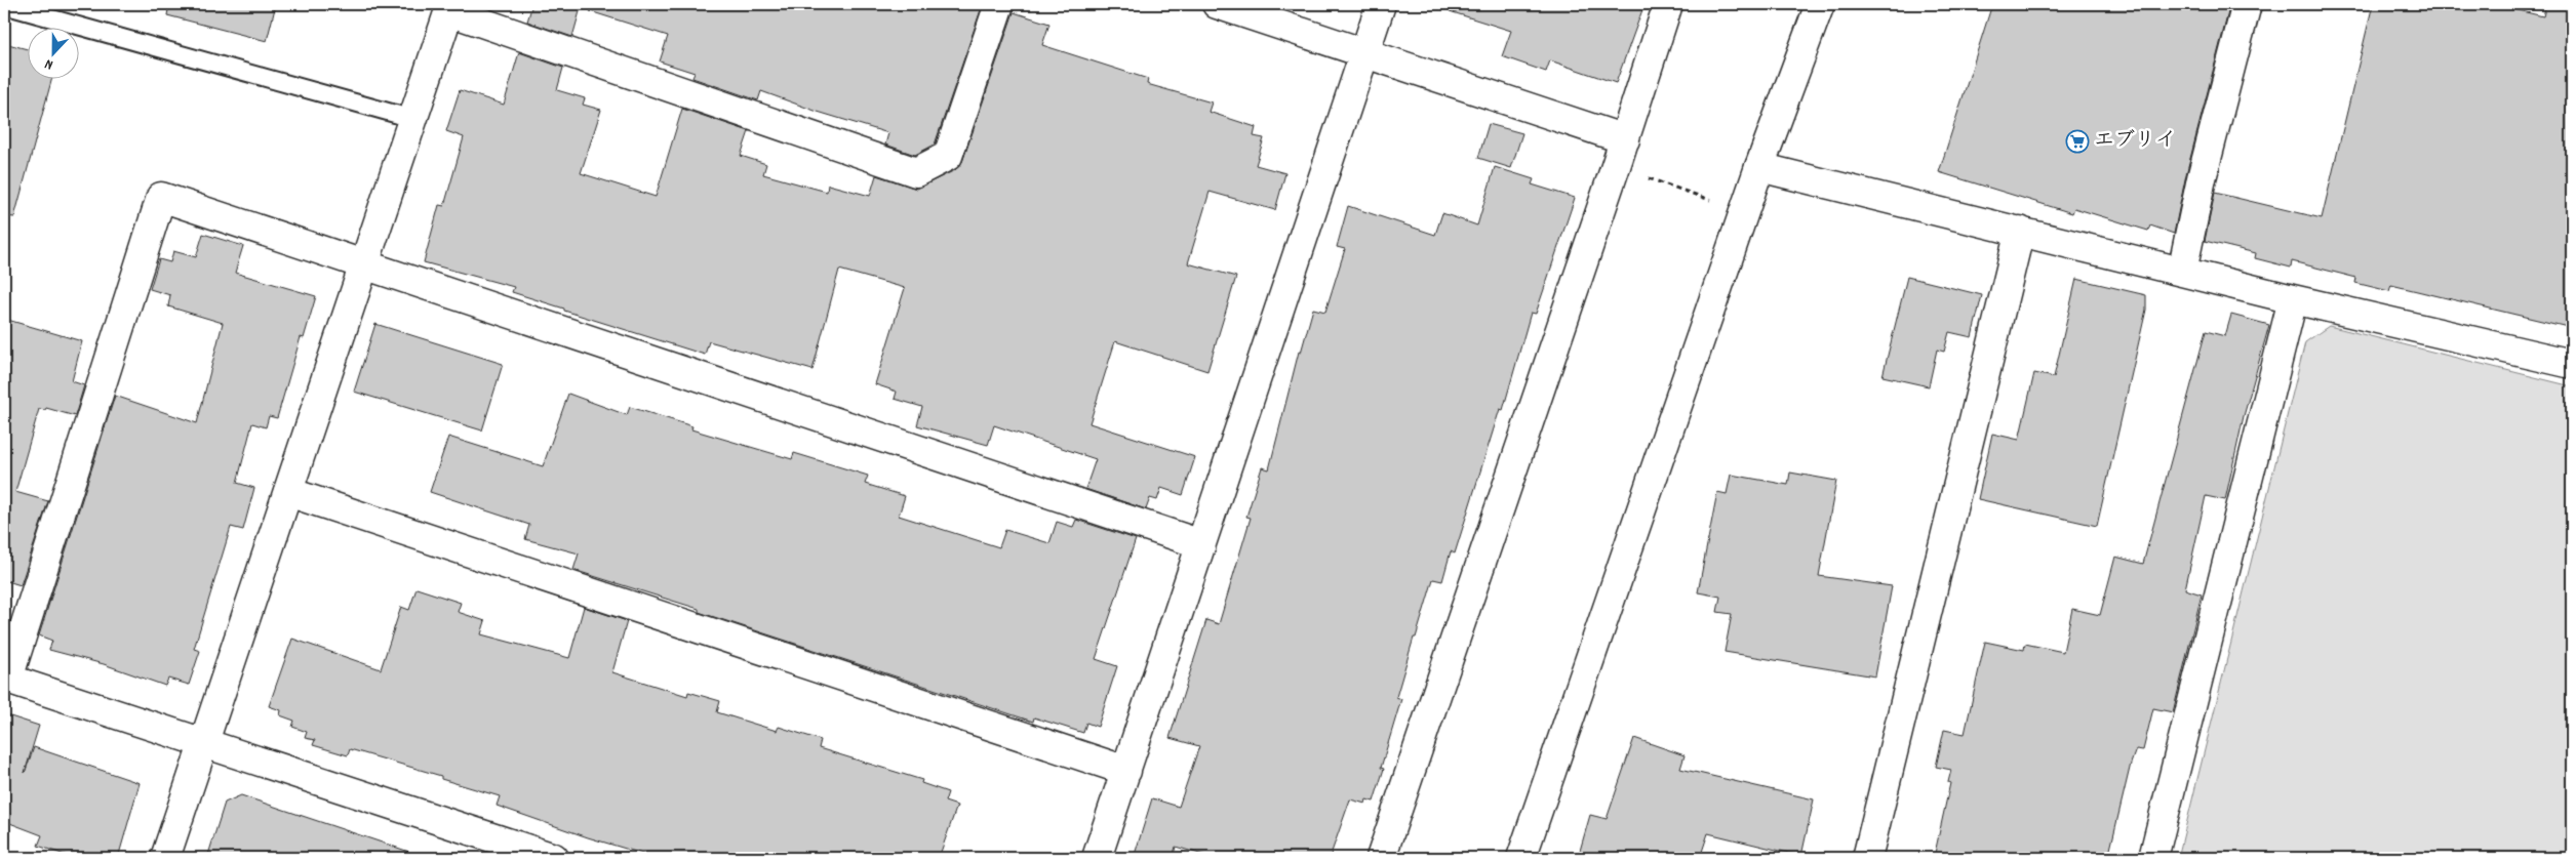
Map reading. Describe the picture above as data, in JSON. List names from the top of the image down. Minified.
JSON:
{"places":{"supermarket":["エブリイ"]},"north":"bottom"}
